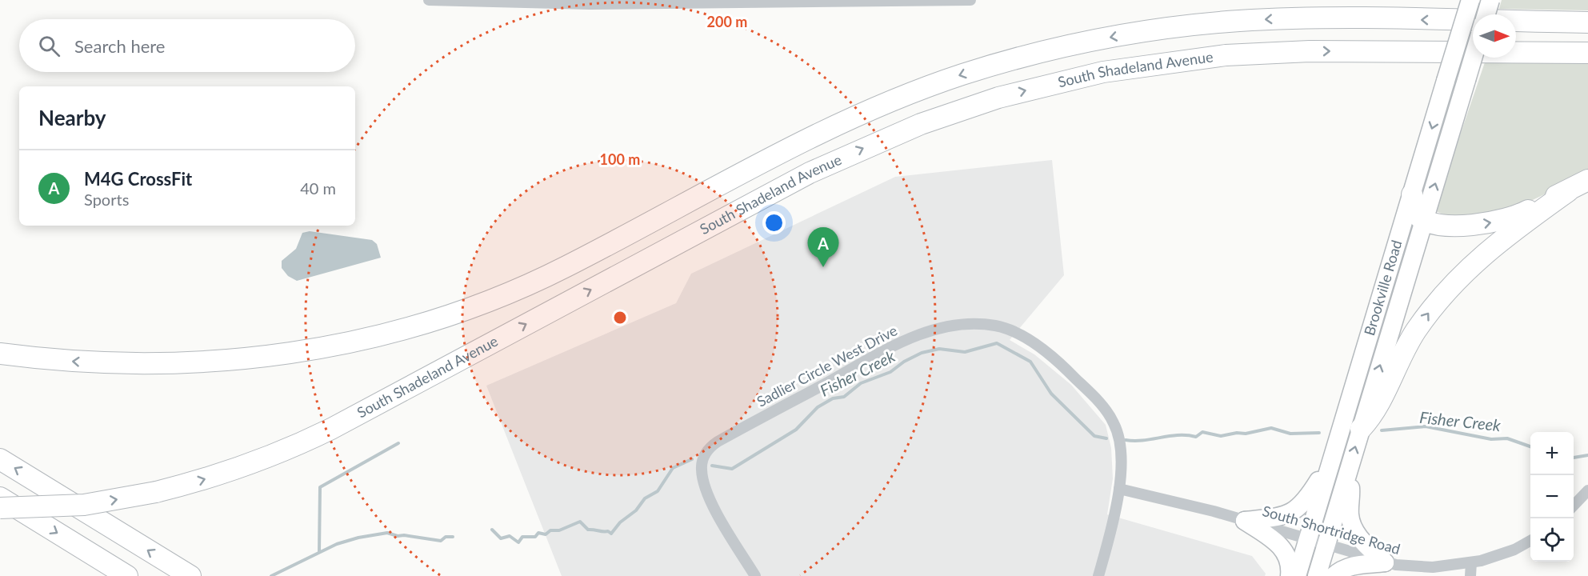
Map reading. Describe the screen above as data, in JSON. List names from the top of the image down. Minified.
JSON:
{"streets":{"highway":["South Shadeland Avenue"],"main road":["Brookville Road"],"street":["Sadlier Circle West Drive","South Shortridge Road"]},"crossings":[["Brookville Road","South Shortridge Road"],["Sadlier Circle West Drive","South Shortridge Road"]],"water":["Fisher Creek"],"north":"right","page":{"search":"Search here","heading":"Nearby","list":[{"mark":"A","name":"M4G CrossFit","note":"Sports","value":"40 m"}],"pins":"A","map_buttons":["+","−"]},"rings":["200 m","100 m"]}
